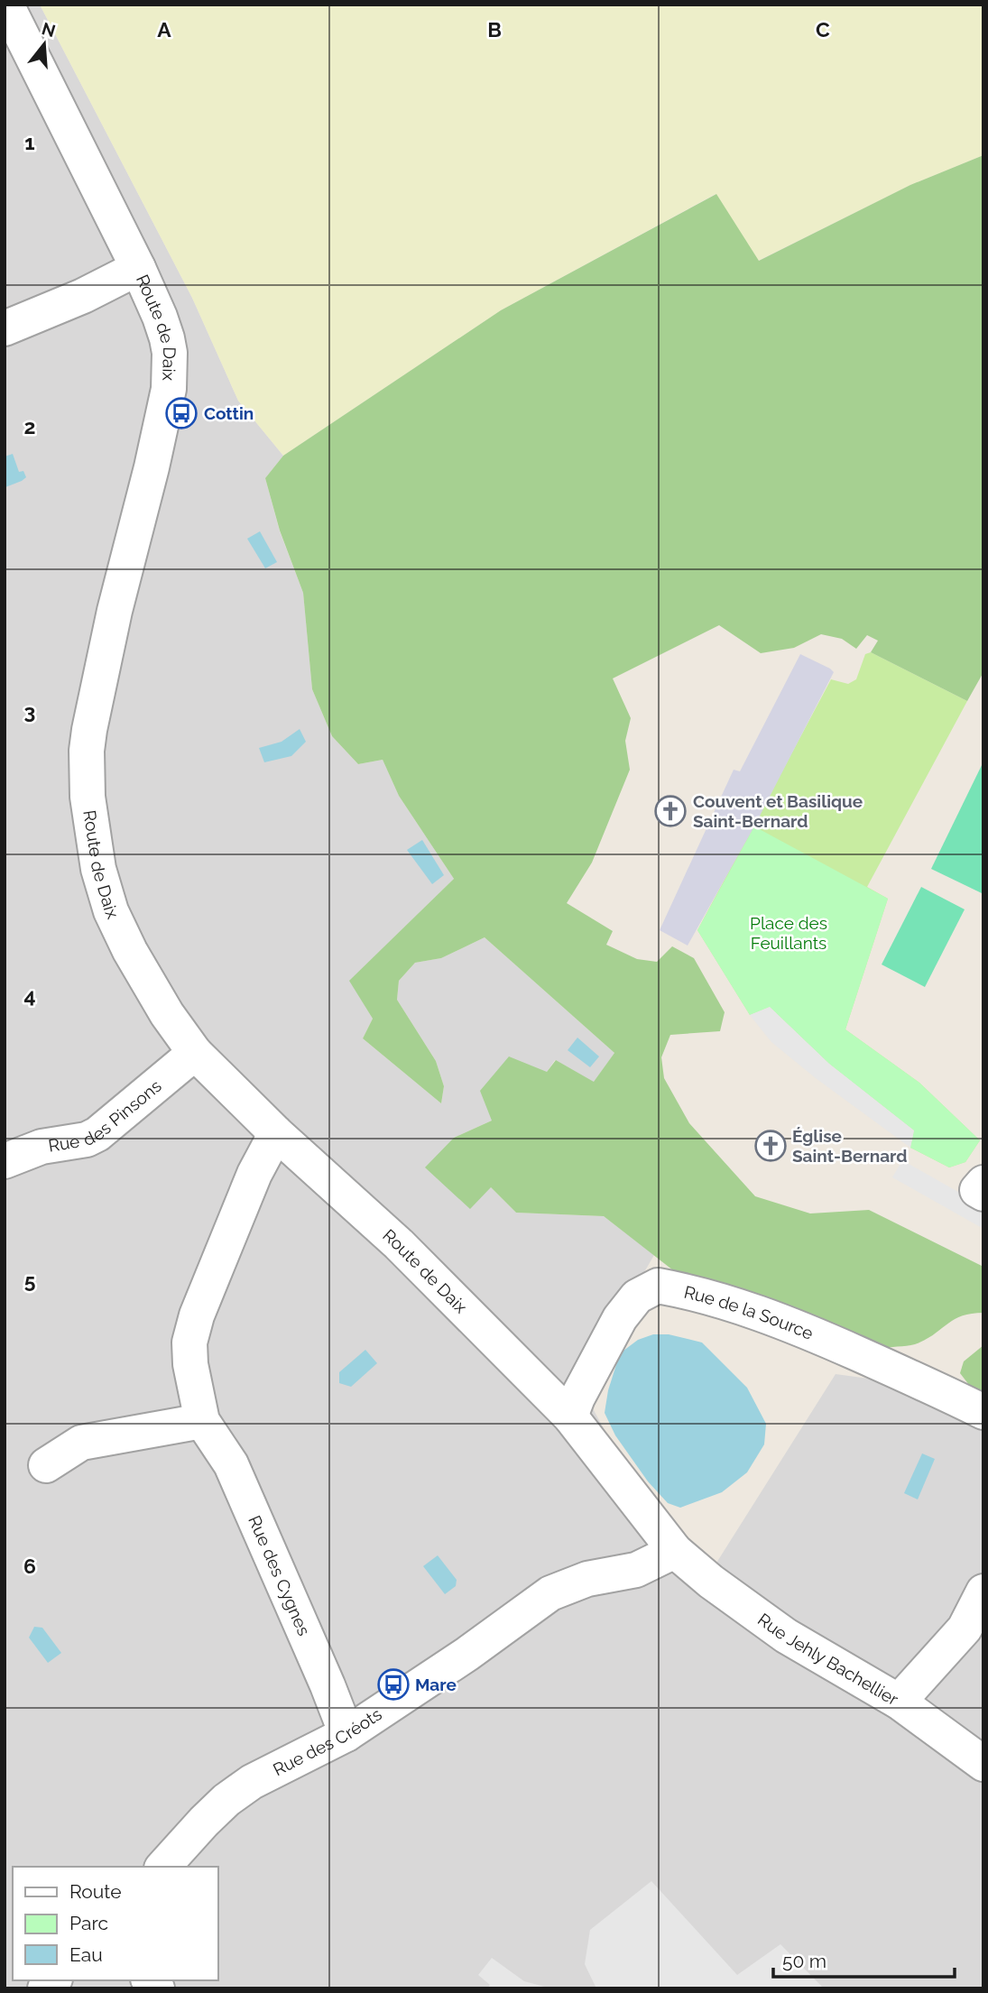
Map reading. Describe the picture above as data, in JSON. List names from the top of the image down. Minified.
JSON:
{"streets":{"street":["Route de Daix","Rue des Pinsons","Rue de la Source","Rue des Cygnes","Rue Jehly Bachellier","Rue des Créots"]},"crossings":[["Route de Daix","Rue des Pinsons"],["Route de Daix","Rue de la Source"],["Route de Daix","Rue des Cygnes"],["Route de Daix","Rue Jehly Bachellier"],["Route de Daix","Rue des Créots"],["Rue des Cygnes","Rue des Créots"],["Rue Jehly Bachellier","Rue des Créots"]],"parks":["Place des Feuillants"],"places":{"bus stop":["Cottin","Mare"],"church":["Couvent et Basilique Saint-Bernard","Église Saint-Bernard"]},"legend":["Route","Parc","Eau"],"scale_bar":"50 m","north":"top","grid":{"columns":["A","B","C"],"rows":["1","2","3","4","5","6"]}}
